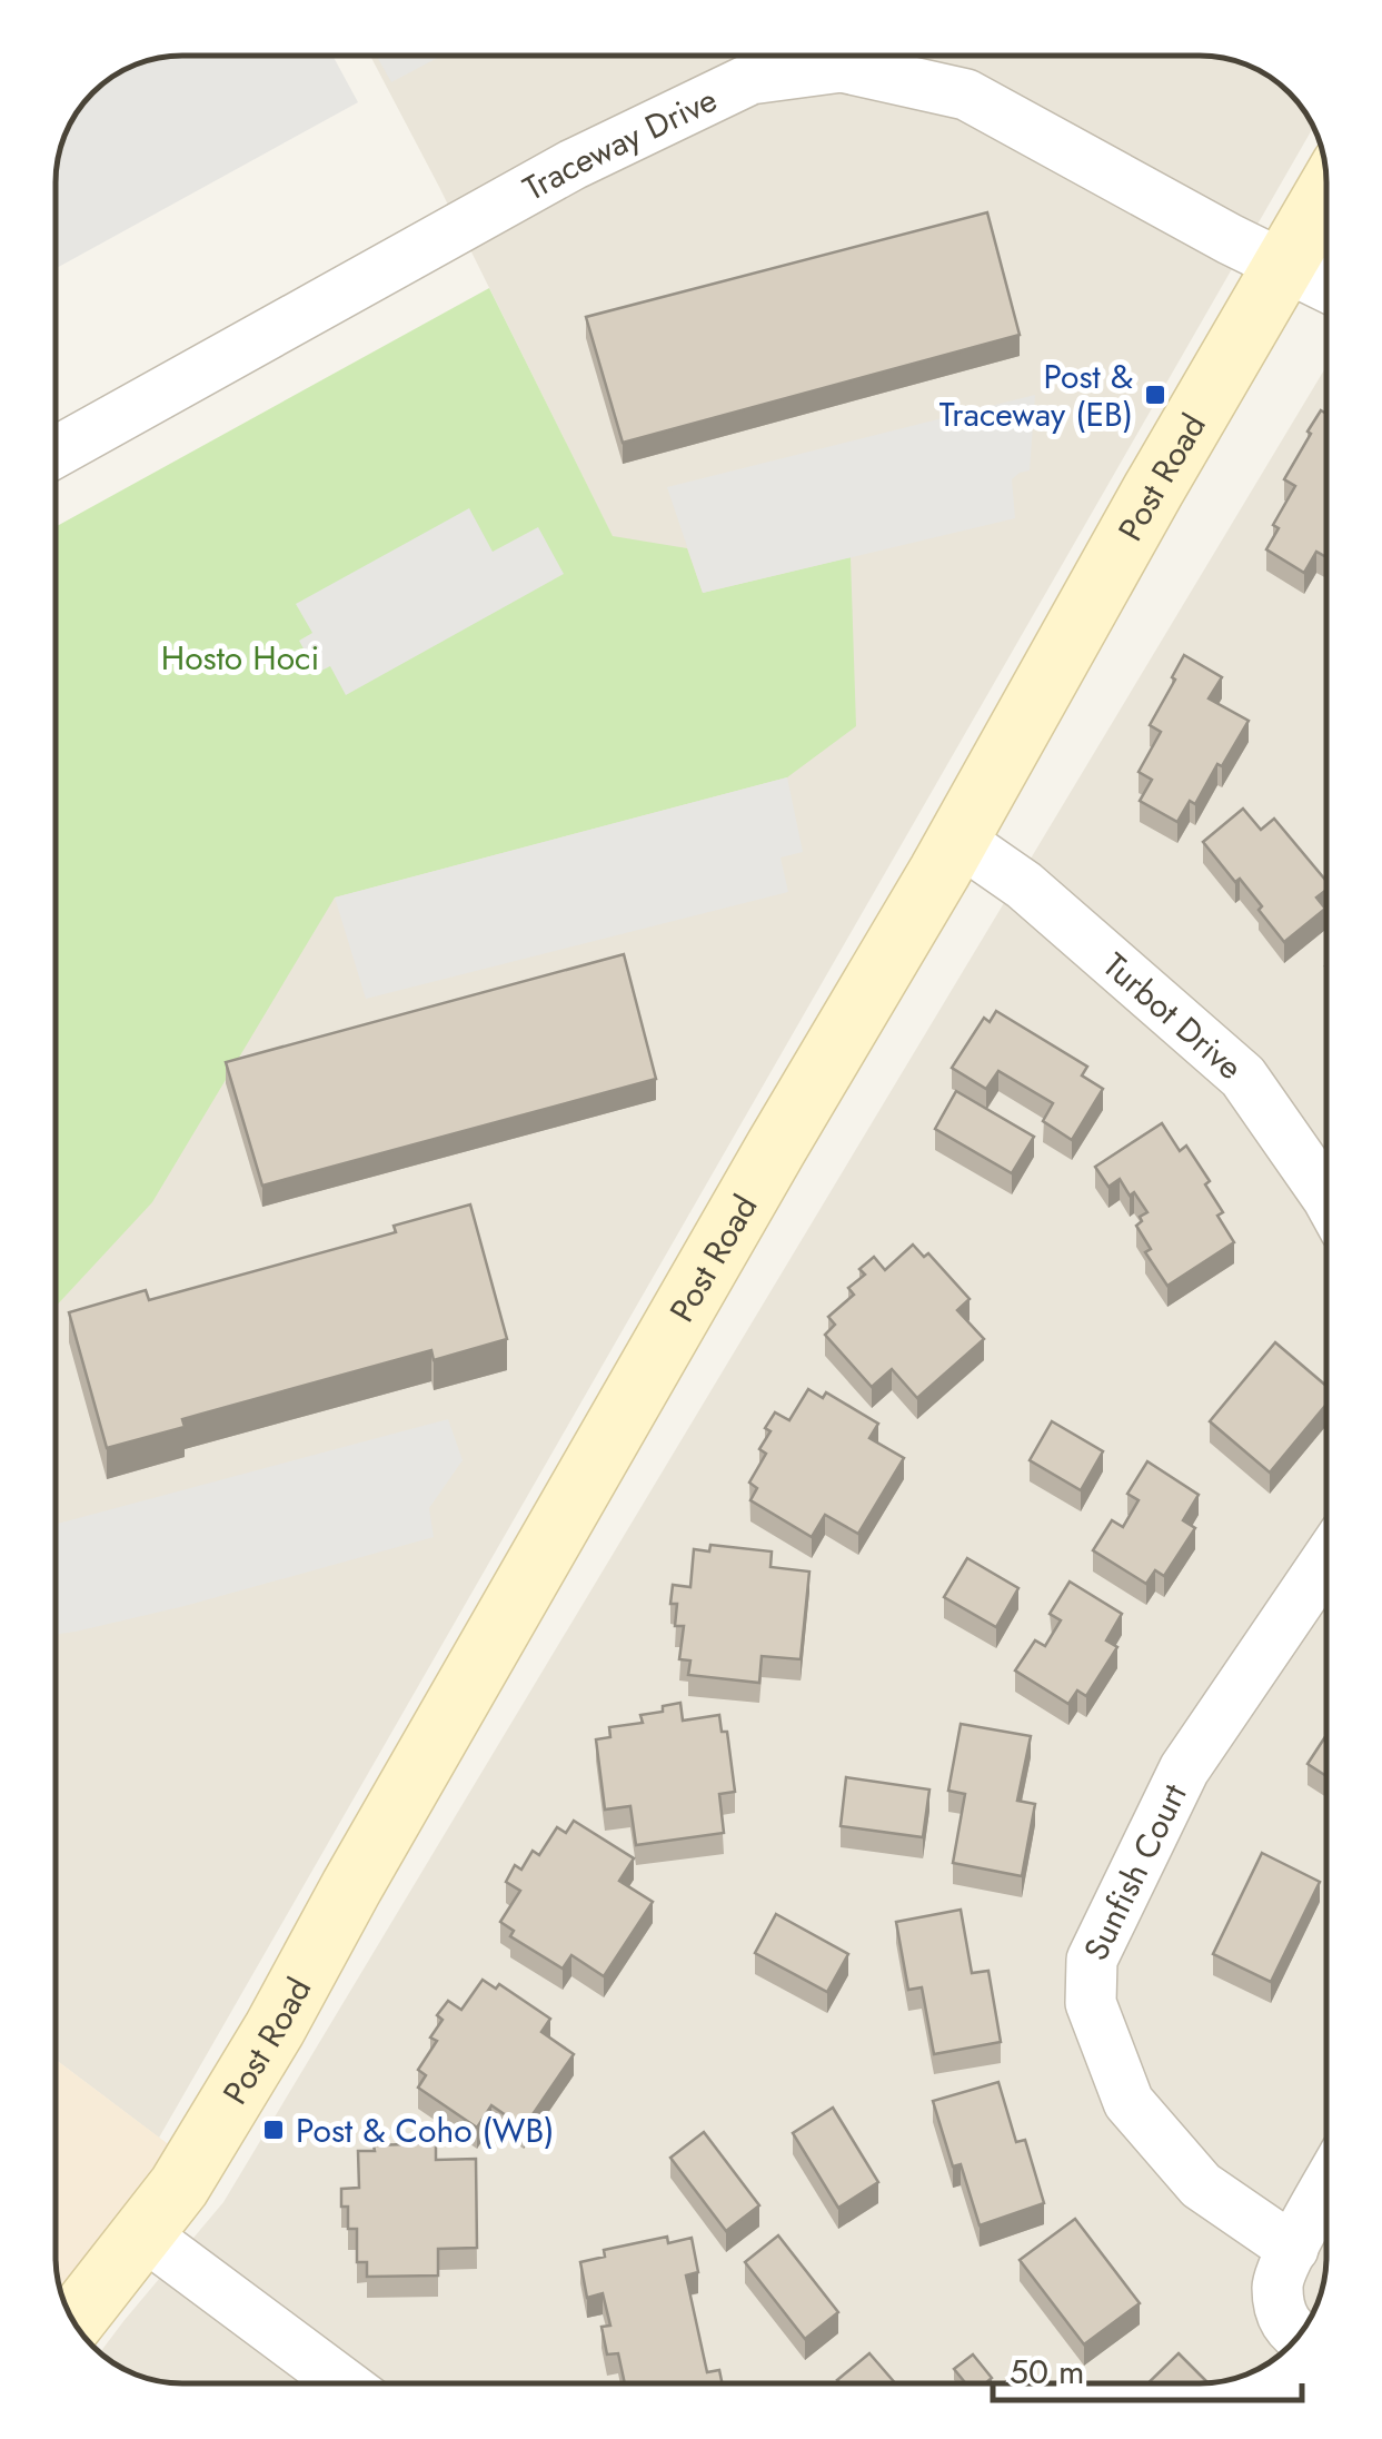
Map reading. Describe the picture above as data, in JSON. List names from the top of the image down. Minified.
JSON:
{"streets":{"street":["Traceway Drive","Post Road","Turbot Drive","Sunfish Court"]},"crossings":[["Traceway Drive","Post Road"],["Post Road","Turbot Drive"]],"parks":["Hosto Hoci"],"places":{"transit":["Post & Traceway (EB)","Post & Coho (WB)"]},"scale_bar":"50 m"}
